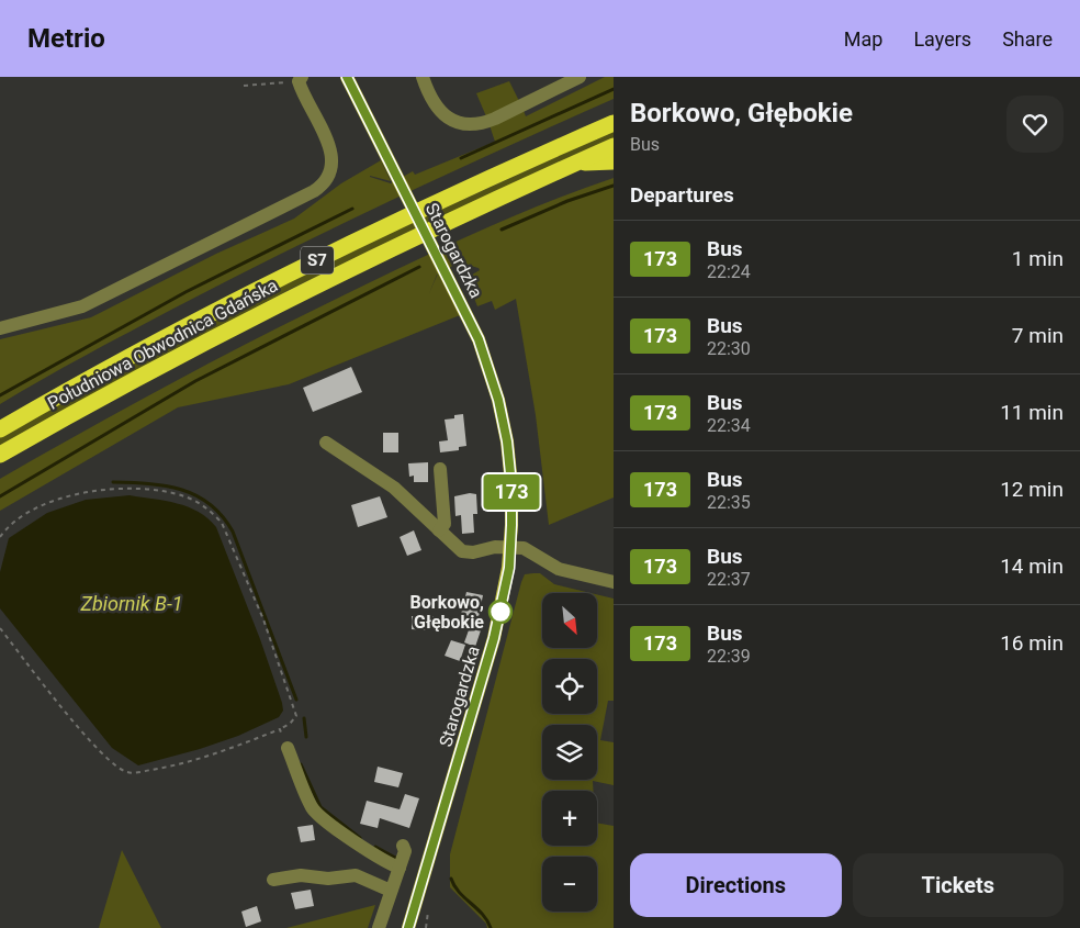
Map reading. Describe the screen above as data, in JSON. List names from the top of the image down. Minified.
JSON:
{"streets":{"highway":["S7","Południowa Obwodnica Gdańska"],"main road":["Starogardzka"]},"water":["Zbiornik B-1"],"places":["Borkowo, Głębokie"],"lines":["bus line 173"],"north":"bottom right","page":{"header":"Metrio","nav":["Map","Layers","Share"],"on_map":"173","heading":[["Borkowo, Głębokie","Bus"],"Departures"],"list":[{"mark":"173","name":"Bus","note":"22:24","value":"1 min"},{"mark":"173","name":"Bus","note":"22:30","value":"7 min"},{"mark":"173","name":"Bus","note":"22:34","value":"11 min"},{"mark":"173","name":"Bus","note":"22:35","value":"12 min"},{"mark":"173","name":"Bus","note":"22:37","value":"14 min"},{"mark":"173","name":"Bus","note":"22:39","value":"16 min"}],"map_buttons":["+","−"],"buttons":["Directions","Tickets"]}}
